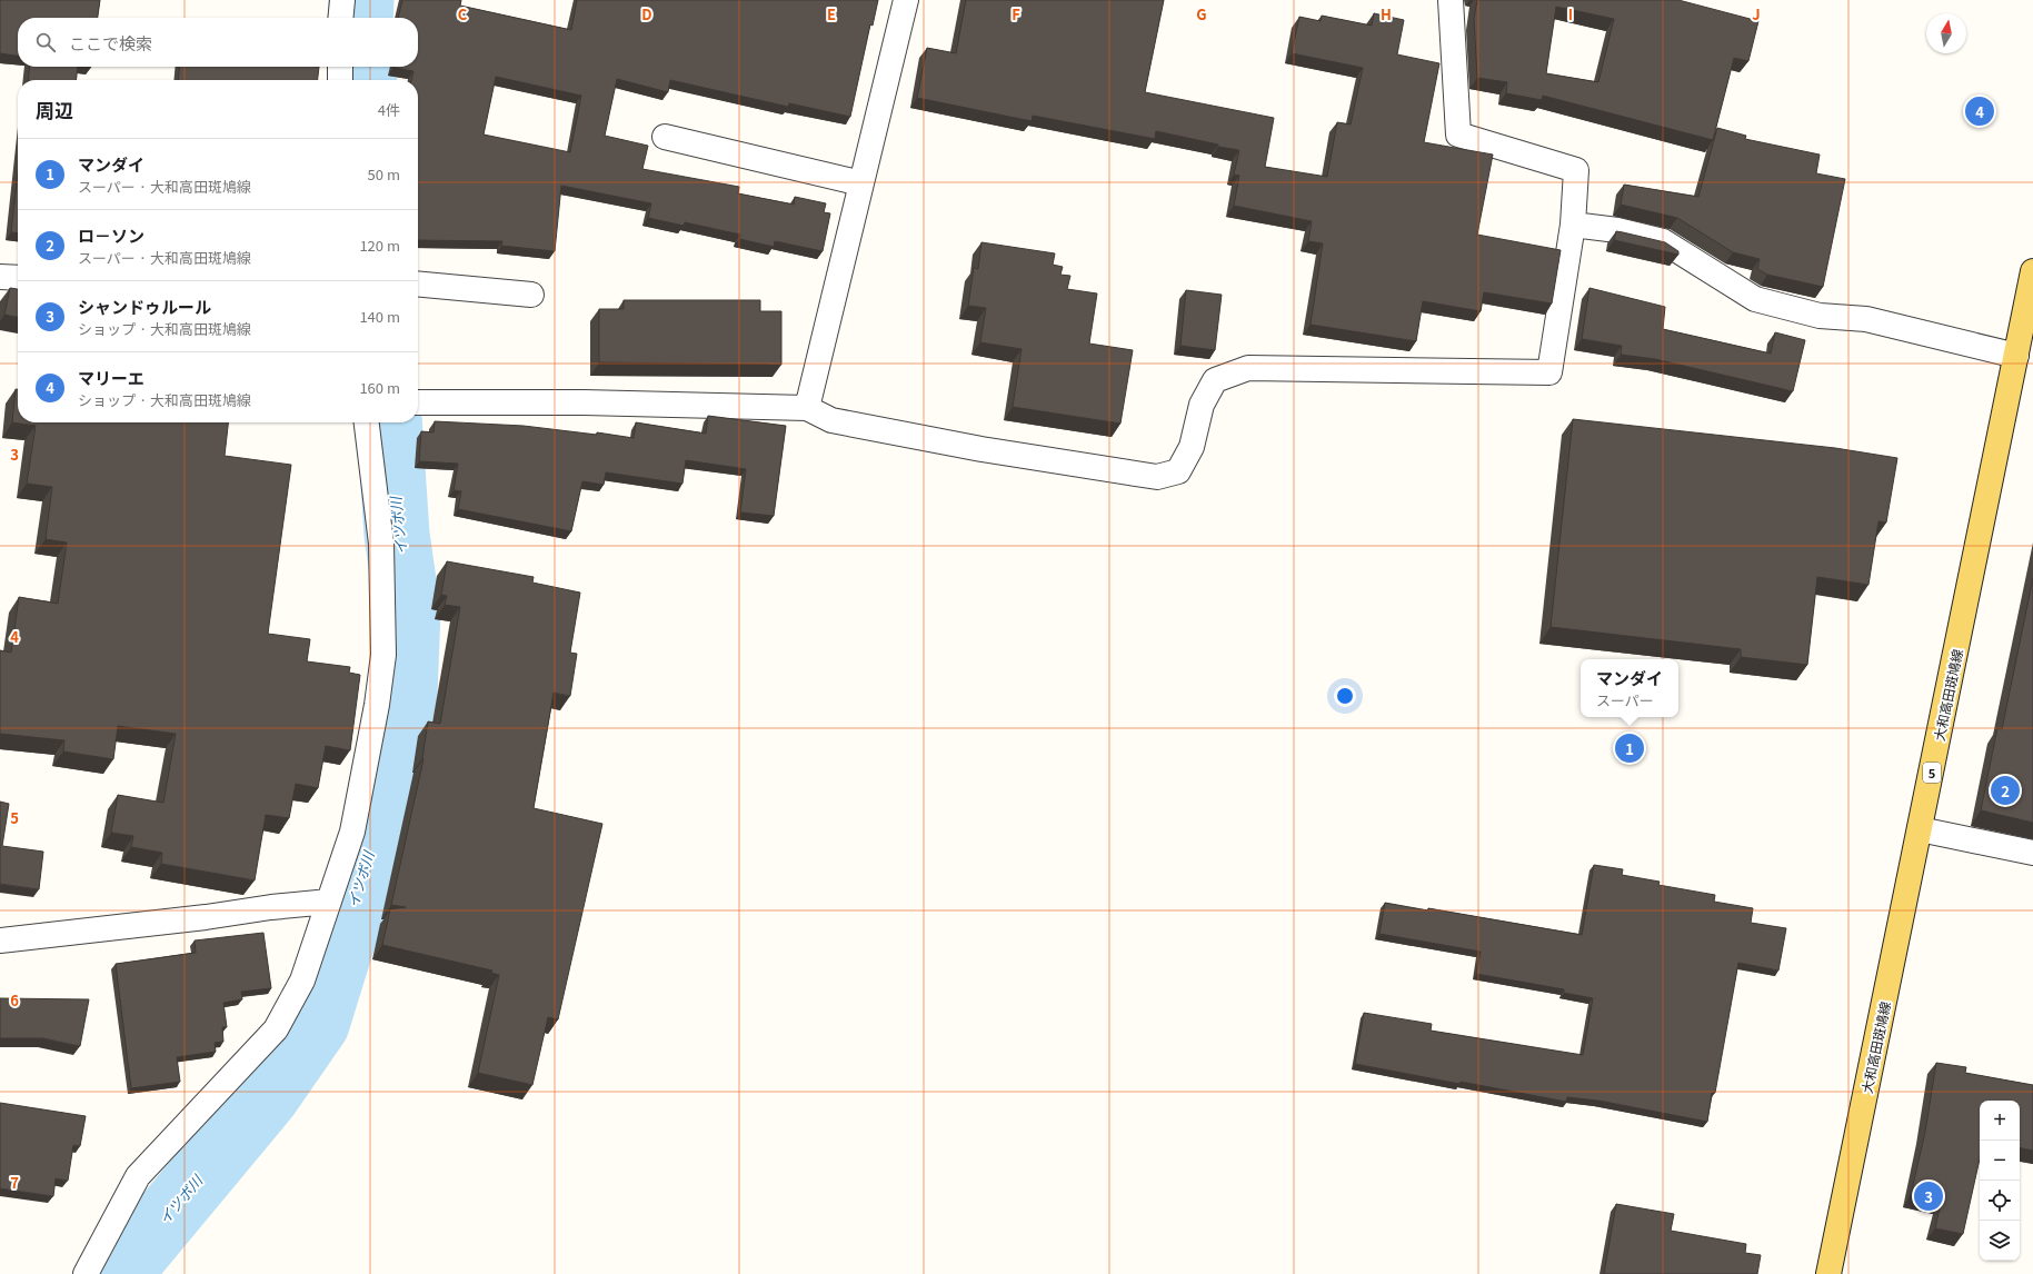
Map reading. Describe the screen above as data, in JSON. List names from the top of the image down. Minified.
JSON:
{"streets":{"main road":["大和高田斑鳩線","5"]},"water":["イツボ川"],"north":"top","page":{"search":"ここで検索","heading":["周辺","4件"],"pins":["4","1","2","3"],"list":[{"mark":"1","name":"マンダイ","note":"スーパー · 大和高田斑鳩線","value":"50 m"},{"mark":"2","name":"ロ－ソン","note":"スーパー · 大和高田斑鳩線","value":"120 m"},{"mark":"3","name":"シャンドゥルール","note":"ショップ · 大和高田斑鳩線","value":"140 m"},{"mark":"4","name":"マリーエ","note":"ショップ · 大和高田斑鳩線","value":"160 m"}],"popup":["マンダイ","スーパー"],"map_buttons":["+","−"]},"grid":{"columns":["C","D","E","F","G","H","I","J"],"rows":["3","4","5","6","7"]}}
